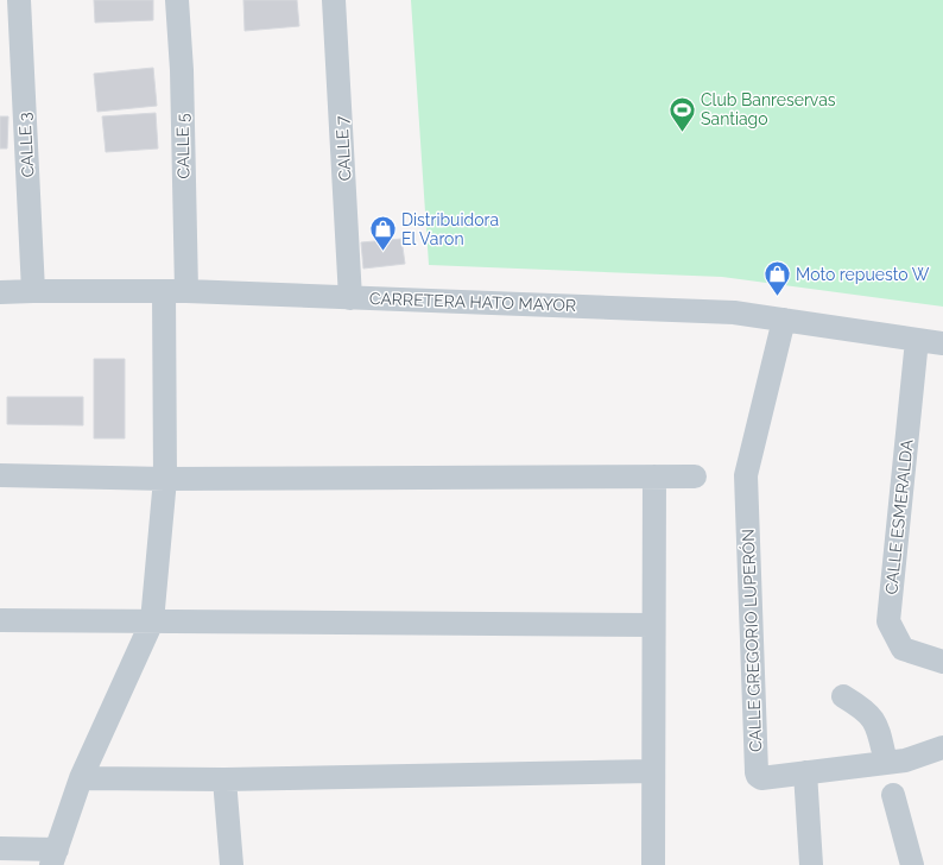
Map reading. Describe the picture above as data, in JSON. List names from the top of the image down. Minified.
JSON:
{"streets":{"street":["CALLE 3","CALLE 5","CALLE 7","CARRETERA HATO MAYOR","CALLE ESMERALDA","CALLE GREGORIO LUPERÓN"]},"crossings":[["CALLE 3","CARRETERA HATO MAYOR"],["CALLE 5","CARRETERA HATO MAYOR"],["CALLE 7","CARRETERA HATO MAYOR"],["CARRETERA HATO MAYOR","CALLE ESMERALDA"],["CARRETERA HATO MAYOR","CALLE GREGORIO LUPERÓN"]],"places":{"sports":["Club Banreservas Santiago"],"shop":["Distribuidora El Varon","Moto repuesto W"]}}
